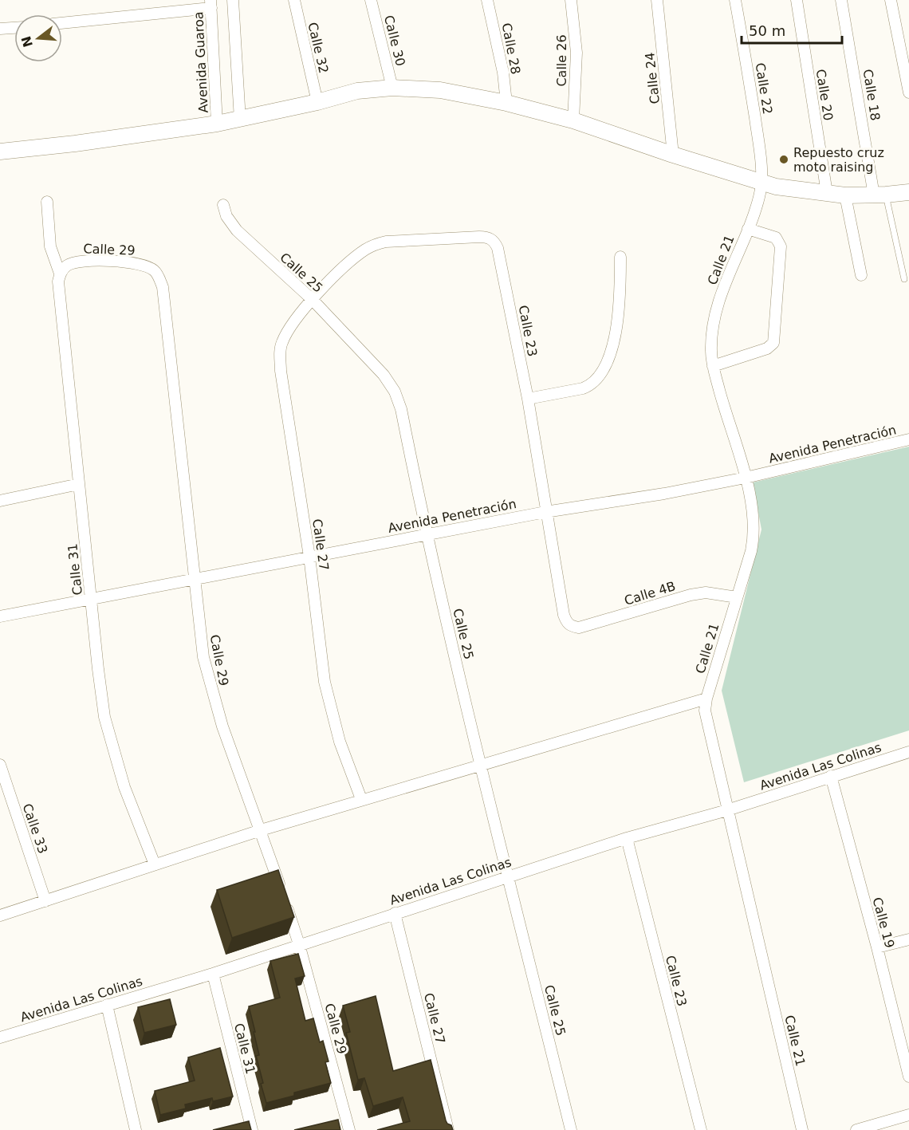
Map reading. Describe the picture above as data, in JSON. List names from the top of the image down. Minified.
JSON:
{"streets":{"street":["Calle 30","Calle 32","Calle 28","Calle 26","Avenida Guaroa","Calle 24","Calle 22","Calle 20","Calle 18","Calle 29","Calle 21","Calle 25","Calle 23","Avenida Penetración","Calle 27","Calle 31","Calle 4B","Avenida Las Colinas","Calle 33","Calle 19"]},"crossings":[["Calle 22","Calle 21"],["Calle 29","Avenida Penetración"],["Calle 29","Calle 31"],["Calle 29","Avenida Las Colinas"],["Calle 21","Avenida Penetración"],["Calle 21","Calle 4B"],["Calle 21","Avenida Las Colinas"],["Calle 25","Calle 23"],["Calle 25","Avenida Penetración"],["Calle 25","Calle 27"],["Calle 25","Avenida Las Colinas"],["Calle 23","Avenida Penetración"],["Calle 23","Calle 27"],["Calle 23","Calle 4B"],["Calle 23","Avenida Las Colinas"],["Avenida Penetración","Calle 27"],["Avenida Penetración","Calle 31"],["Calle 27","Avenida Las Colinas"],["Calle 31","Avenida Las Colinas"],["Avenida Las Colinas","Calle 19"]],"places":["Repuesto cruz moto raising"],"scale_bar":"50 m","north":"left"}
